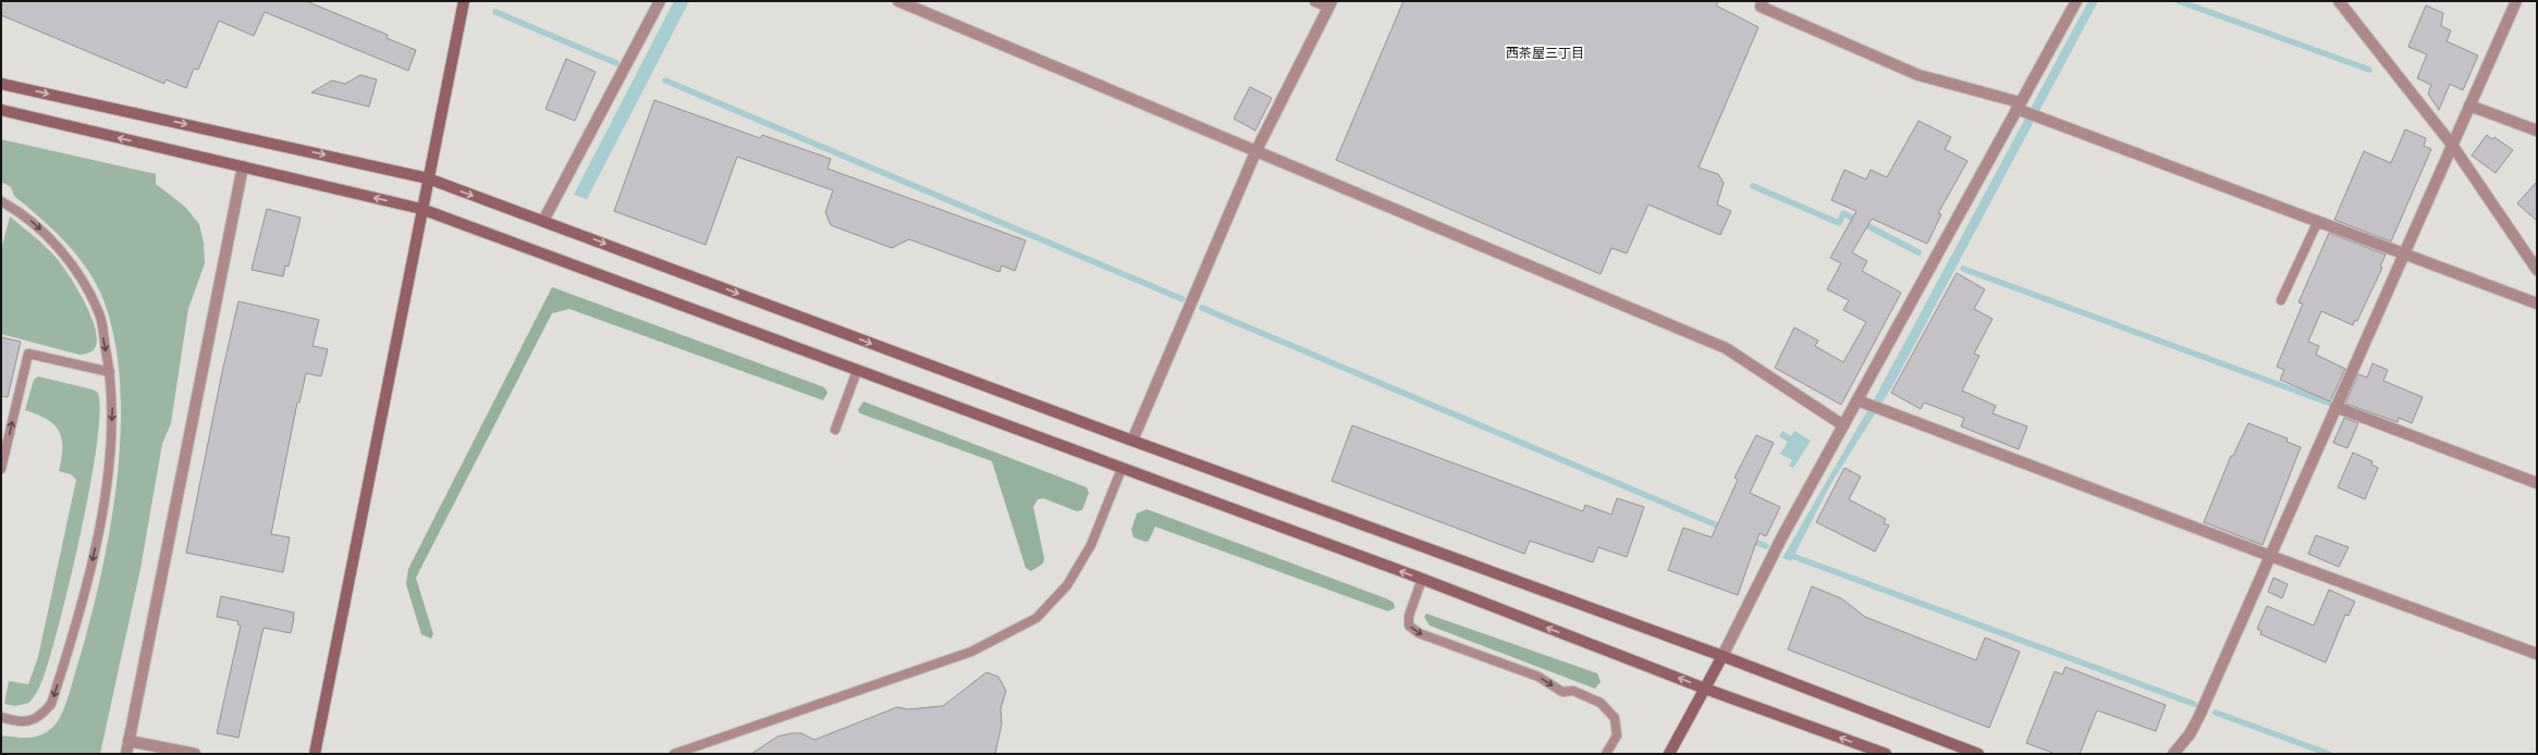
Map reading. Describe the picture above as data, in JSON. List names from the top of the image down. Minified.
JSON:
{"districts":["西茶屋三丁目"]}
